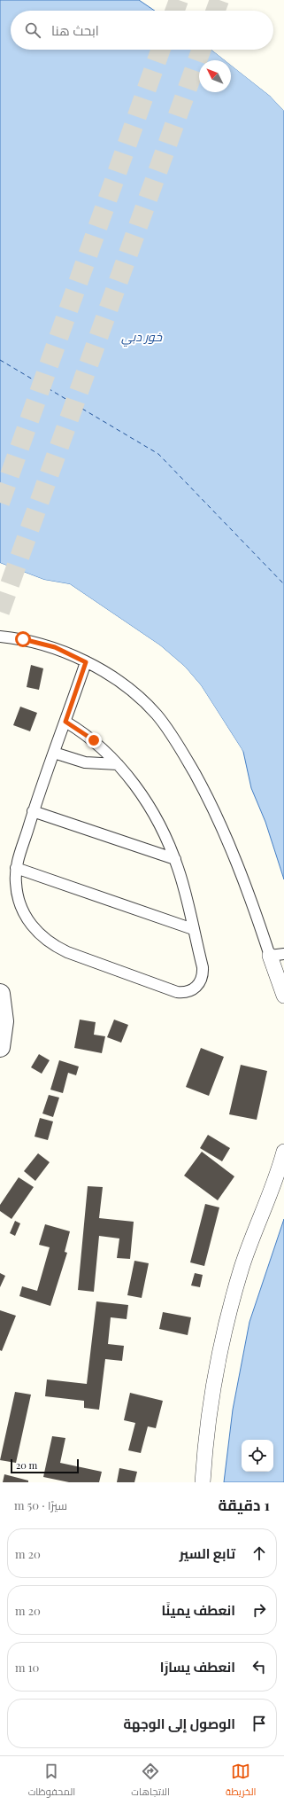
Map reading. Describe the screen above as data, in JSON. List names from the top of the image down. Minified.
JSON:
{"water":["خور دبي"],"scale_bar":"20 m","north":"top left","page":{"search":"ابحث هنا","scale":"20 m","heading":["1 دقيقة","سيرًا · 50 m"],"list":[["تابع السير","20 m"],["انعطف يمينًا","20 m"],["انعطف يسارًا","10 m"],"الوصول إلى الوجهة"],"nav":["الخريطة","الاتجاهات","المحفوظات"]}}
